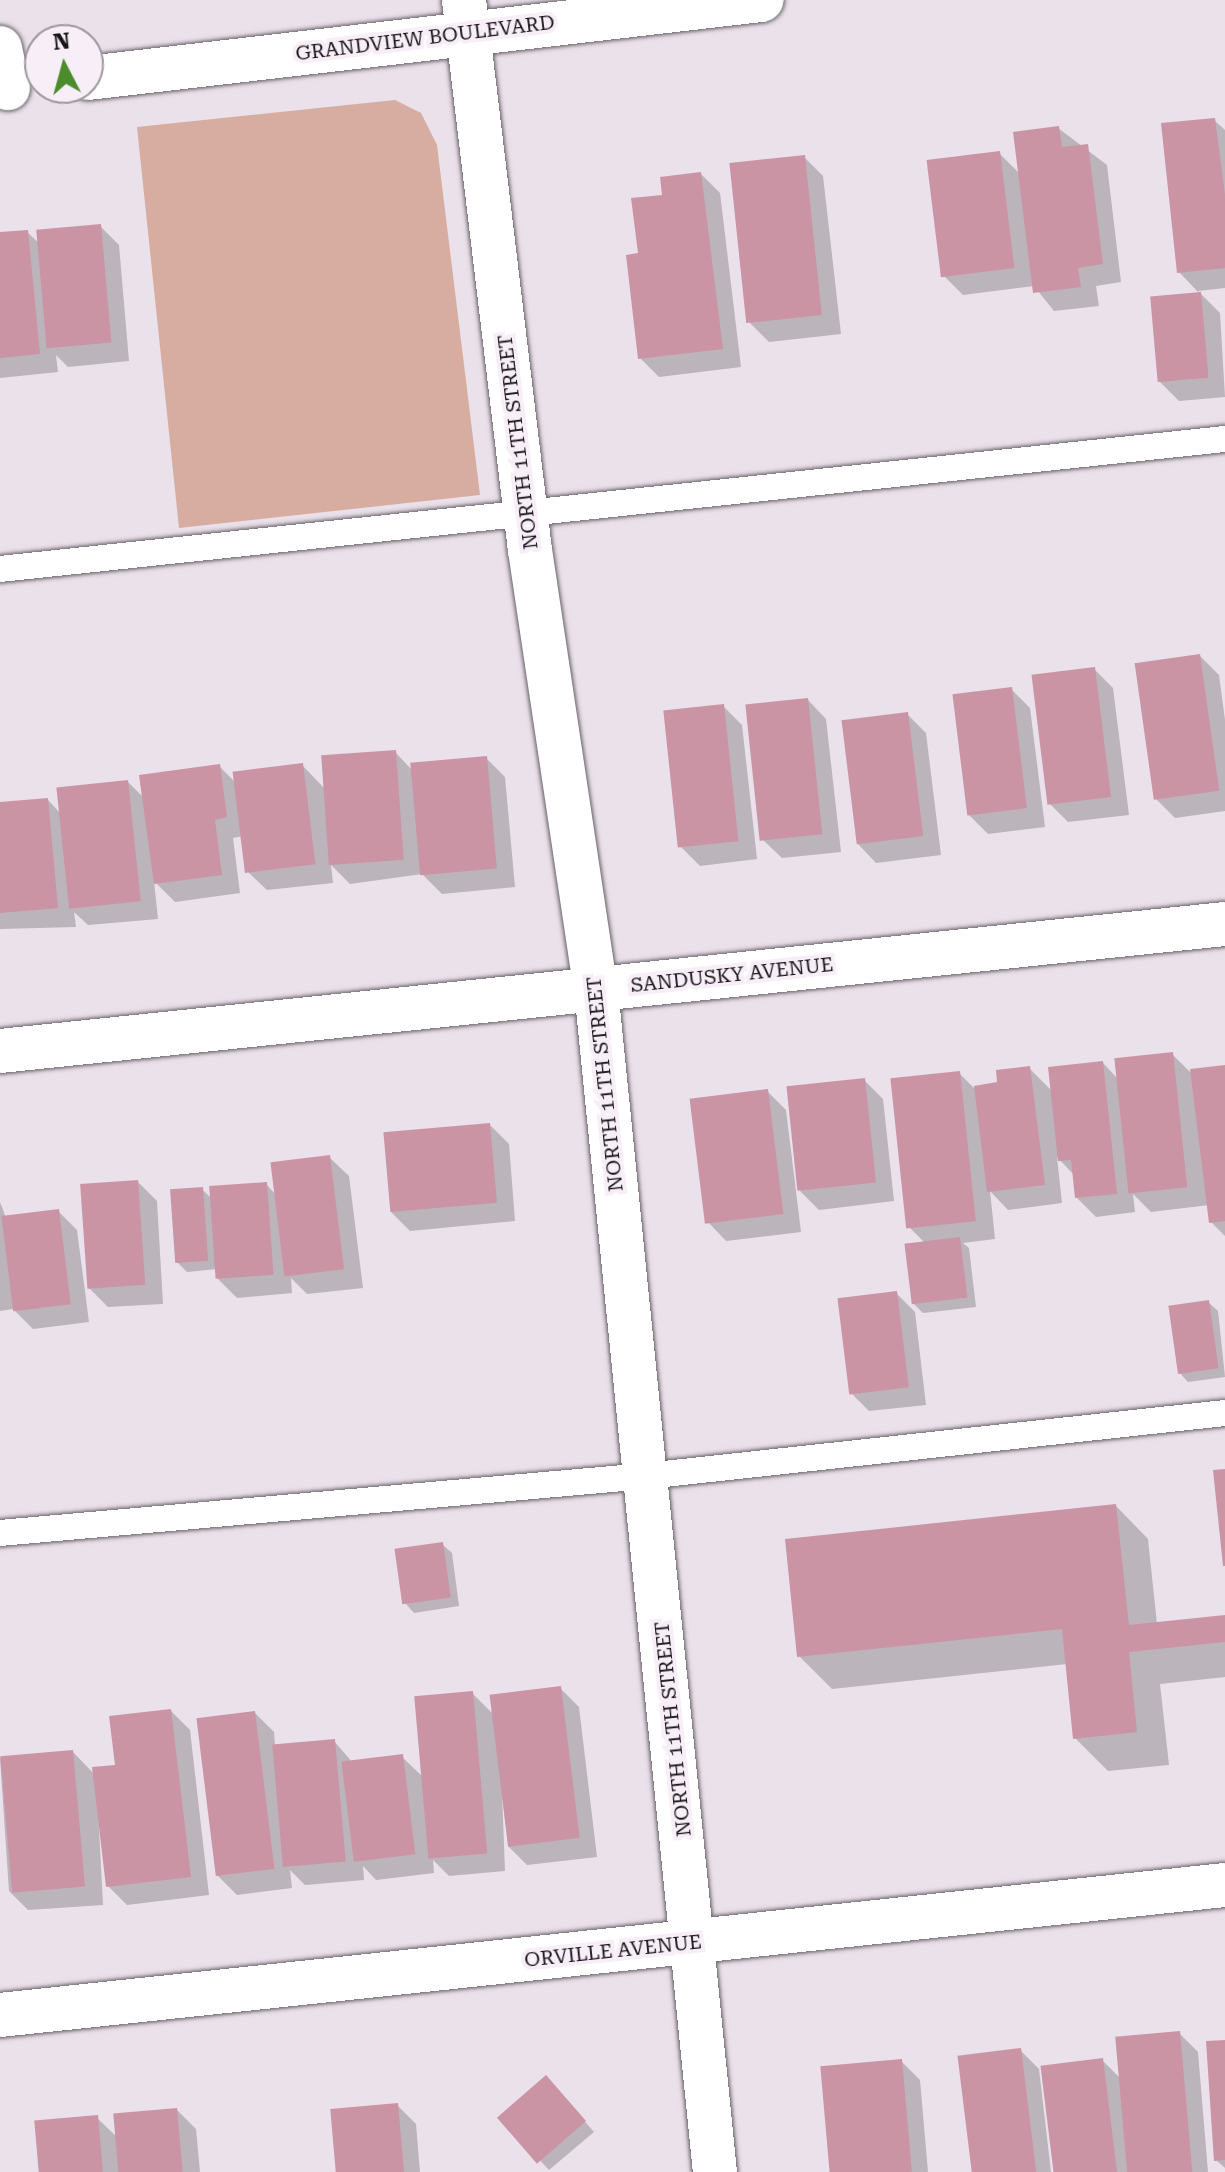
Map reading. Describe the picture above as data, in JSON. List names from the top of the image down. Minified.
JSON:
{"streets":{"street":["GRANDVIEW BOULEVARD","NORTH 11TH STREET","SANDUSKY AVENUE","ORVILLE AVENUE"]},"crossings":[["GRANDVIEW BOULEVARD","NORTH 11TH STREET"],["NORTH 11TH STREET","SANDUSKY AVENUE"],["NORTH 11TH STREET","ORVILLE AVENUE"]],"north":"top"}
